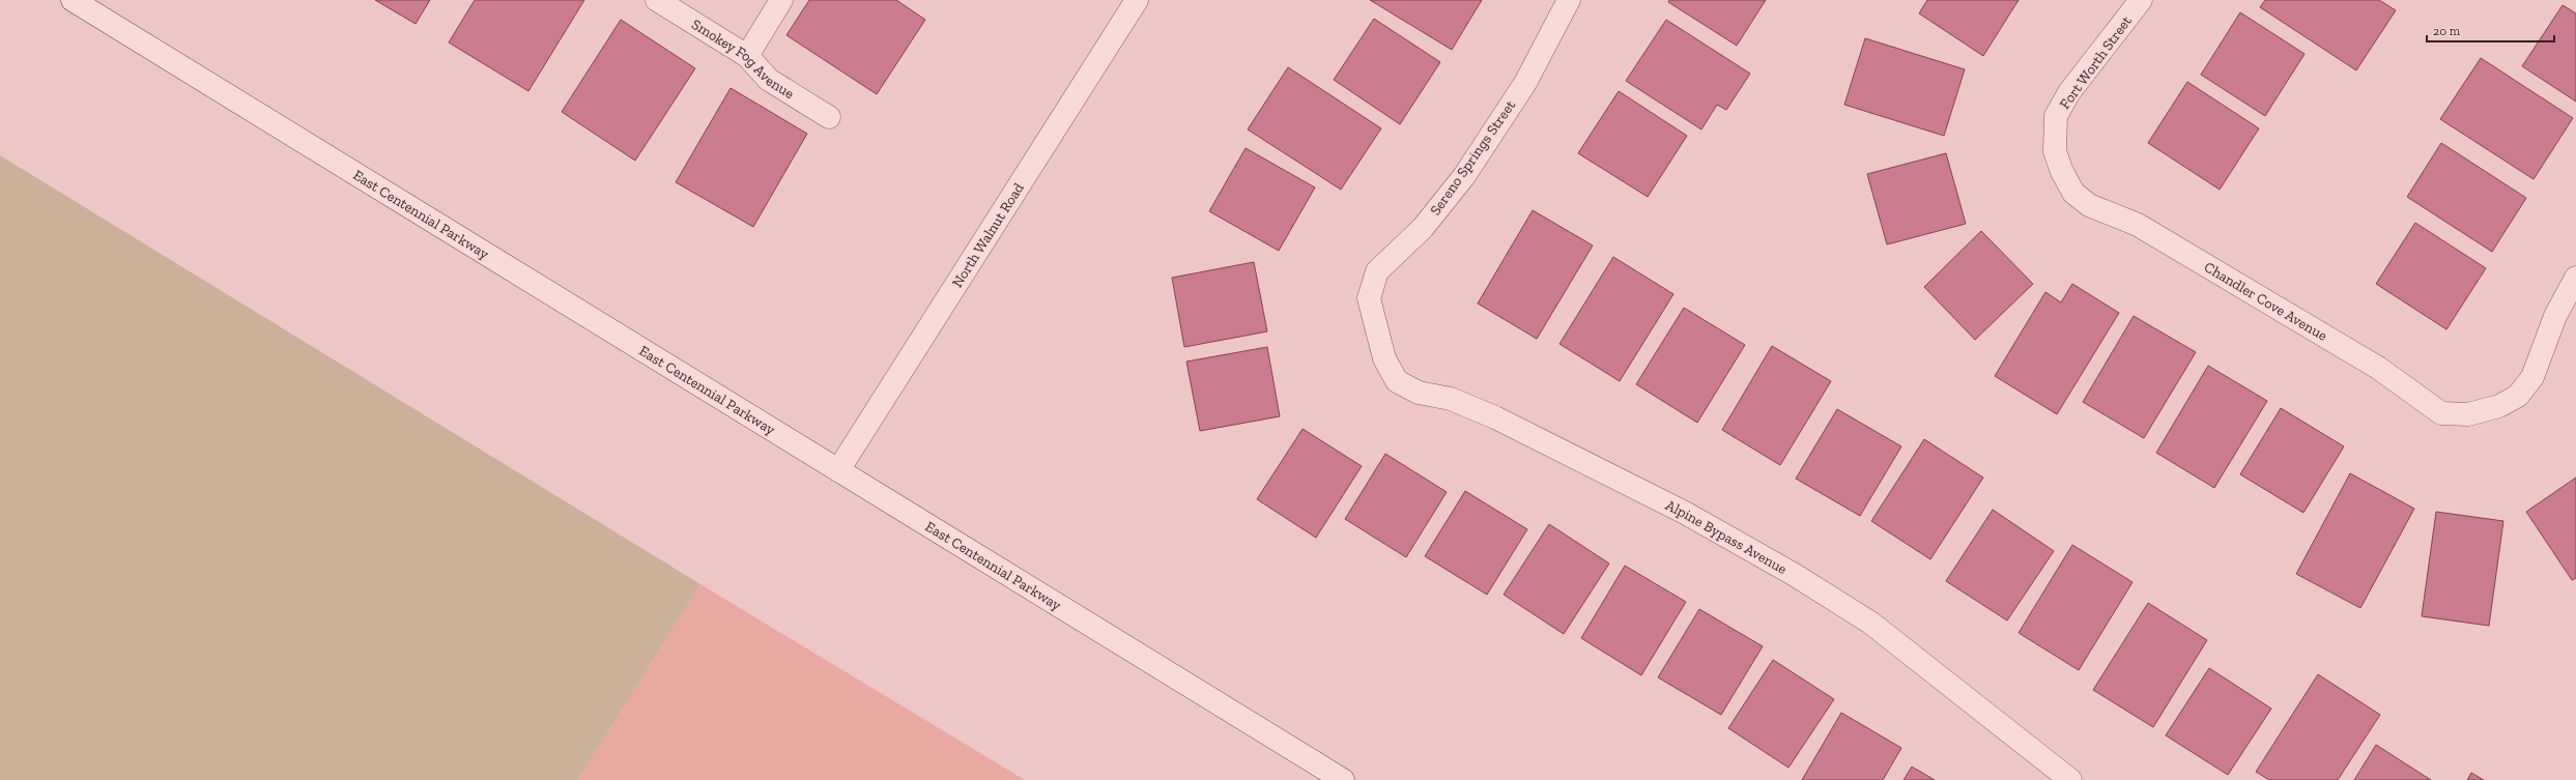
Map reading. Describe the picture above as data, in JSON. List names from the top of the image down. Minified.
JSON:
{"streets":{"street":["Smokey Fog Avenue","Fort Worth Street","Sereno Springs Street","East Centennial Parkway","North Walnut Road","Chandler Cove Avenue","Alpine Bypass Avenue"]},"crossings":[["Fort Worth Street","Chandler Cove Avenue"],["Sereno Springs Street","Alpine Bypass Avenue"],["East Centennial Parkway","North Walnut Road"]],"scale_bar":"20 m"}
